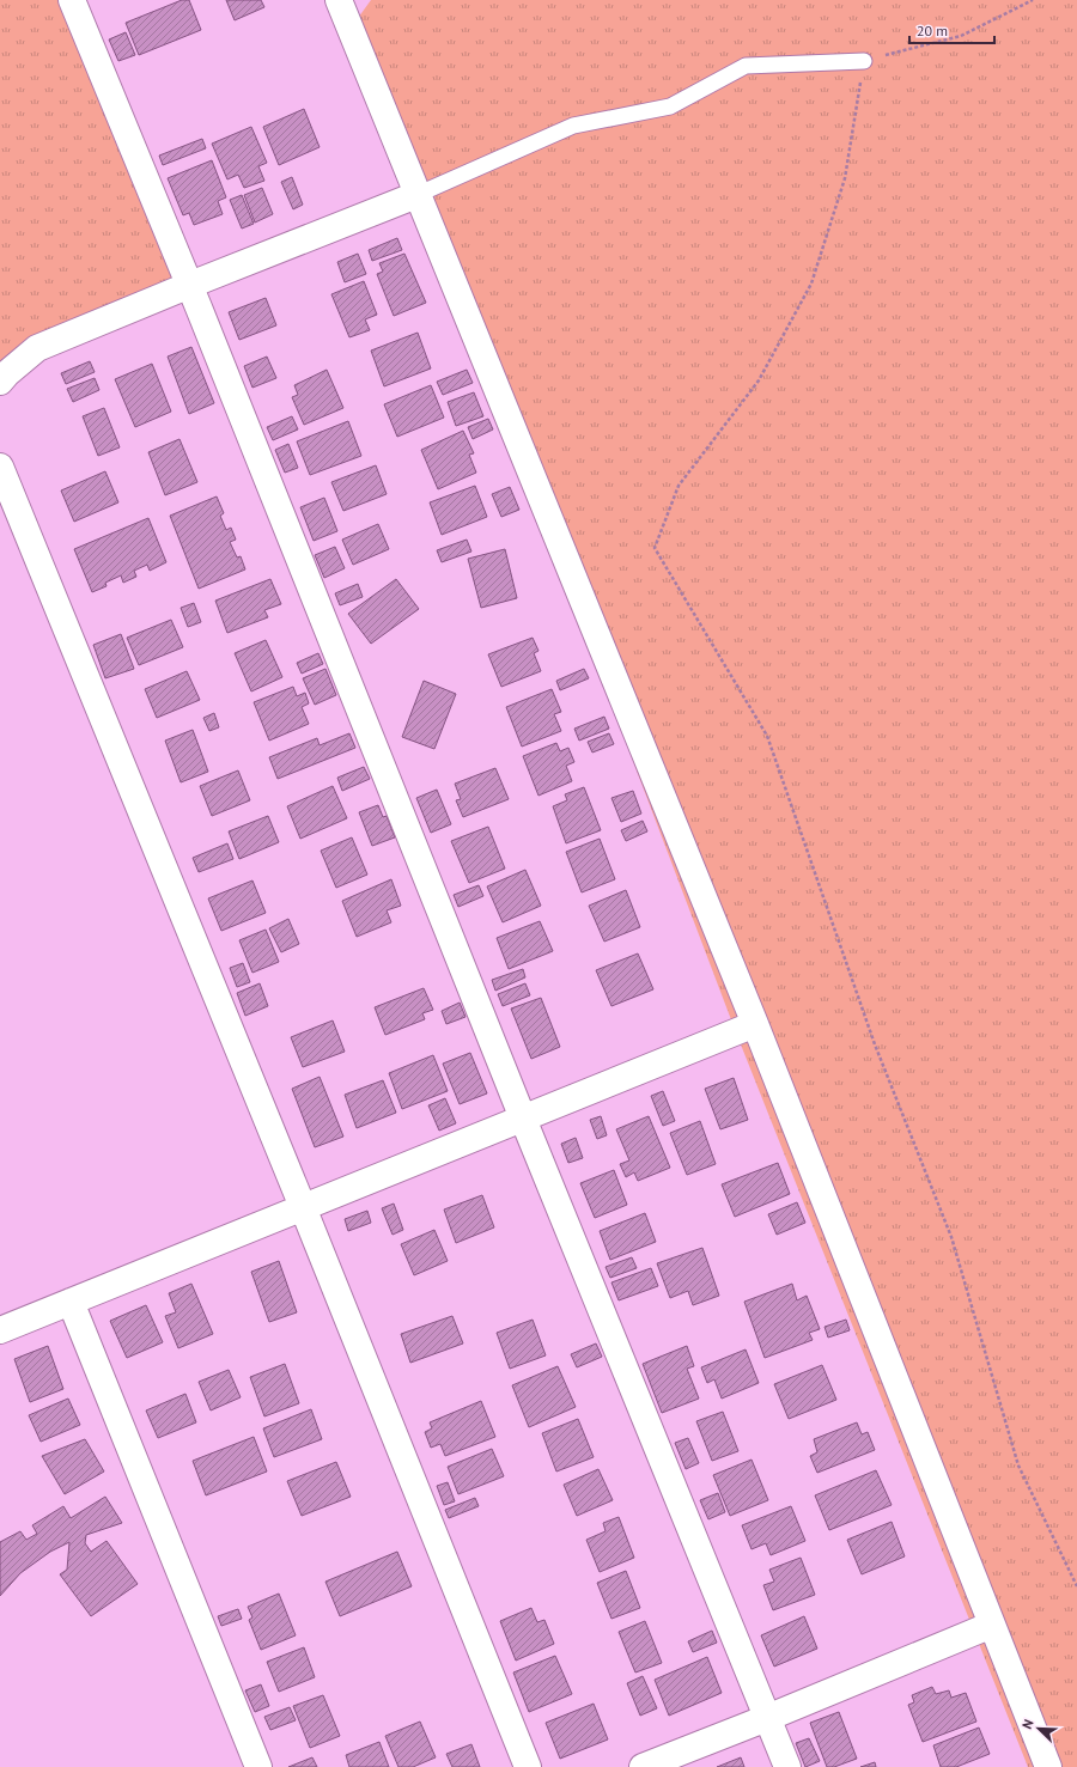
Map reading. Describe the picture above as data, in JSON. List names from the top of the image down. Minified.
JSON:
{"scale_bar":"20 m","north":"top left"}
